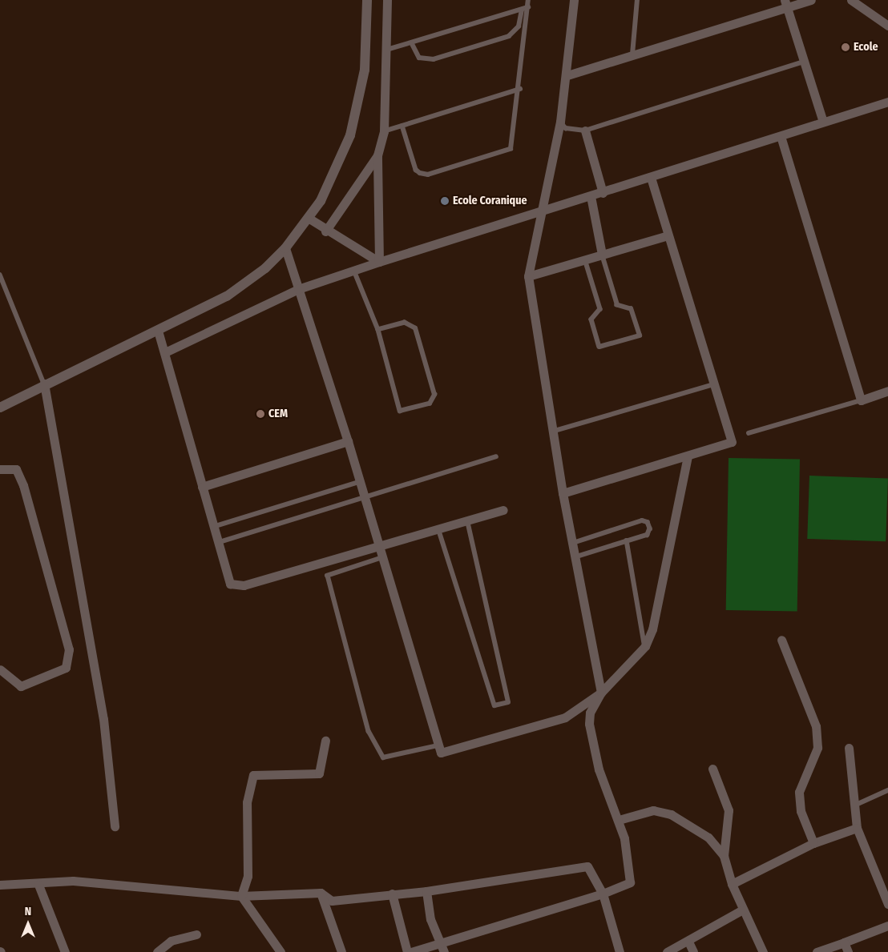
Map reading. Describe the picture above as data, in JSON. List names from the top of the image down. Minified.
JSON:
{"places":["Ecole","Ecole Coranique","CEM"],"north":"top"}
